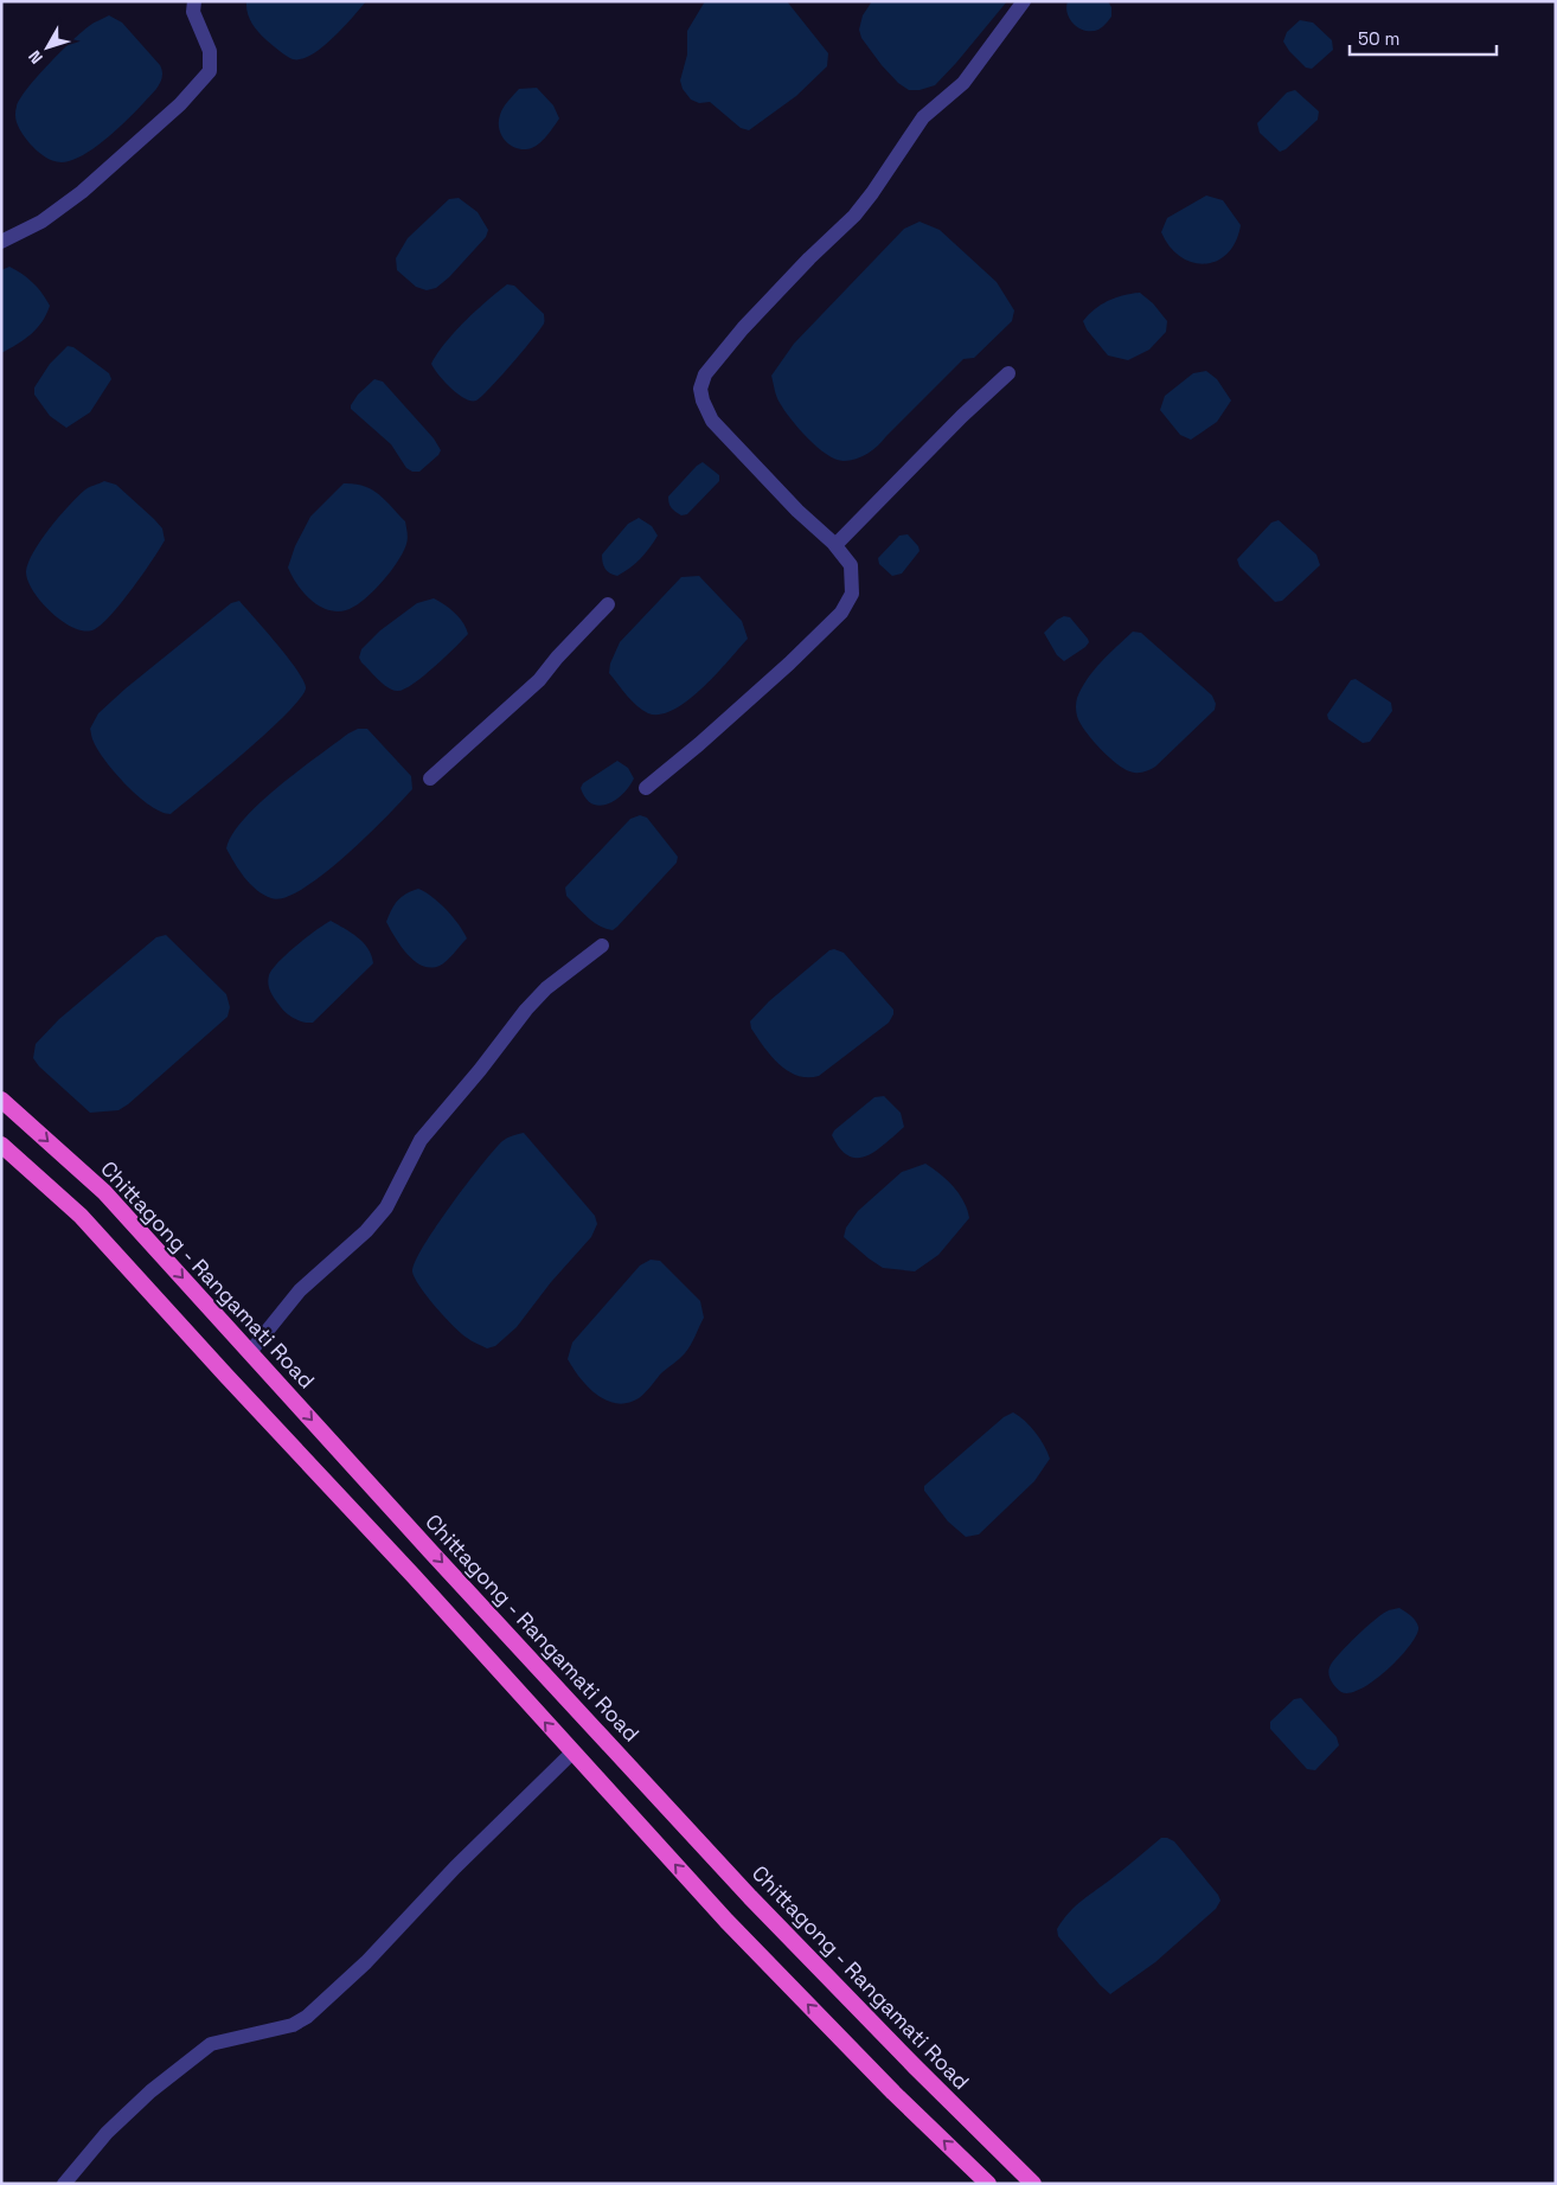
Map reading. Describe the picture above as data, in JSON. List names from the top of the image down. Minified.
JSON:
{"streets":{"highway":["Chittagong - Rangamati Road"]},"scale_bar":"50 m","north":"bottom left"}
